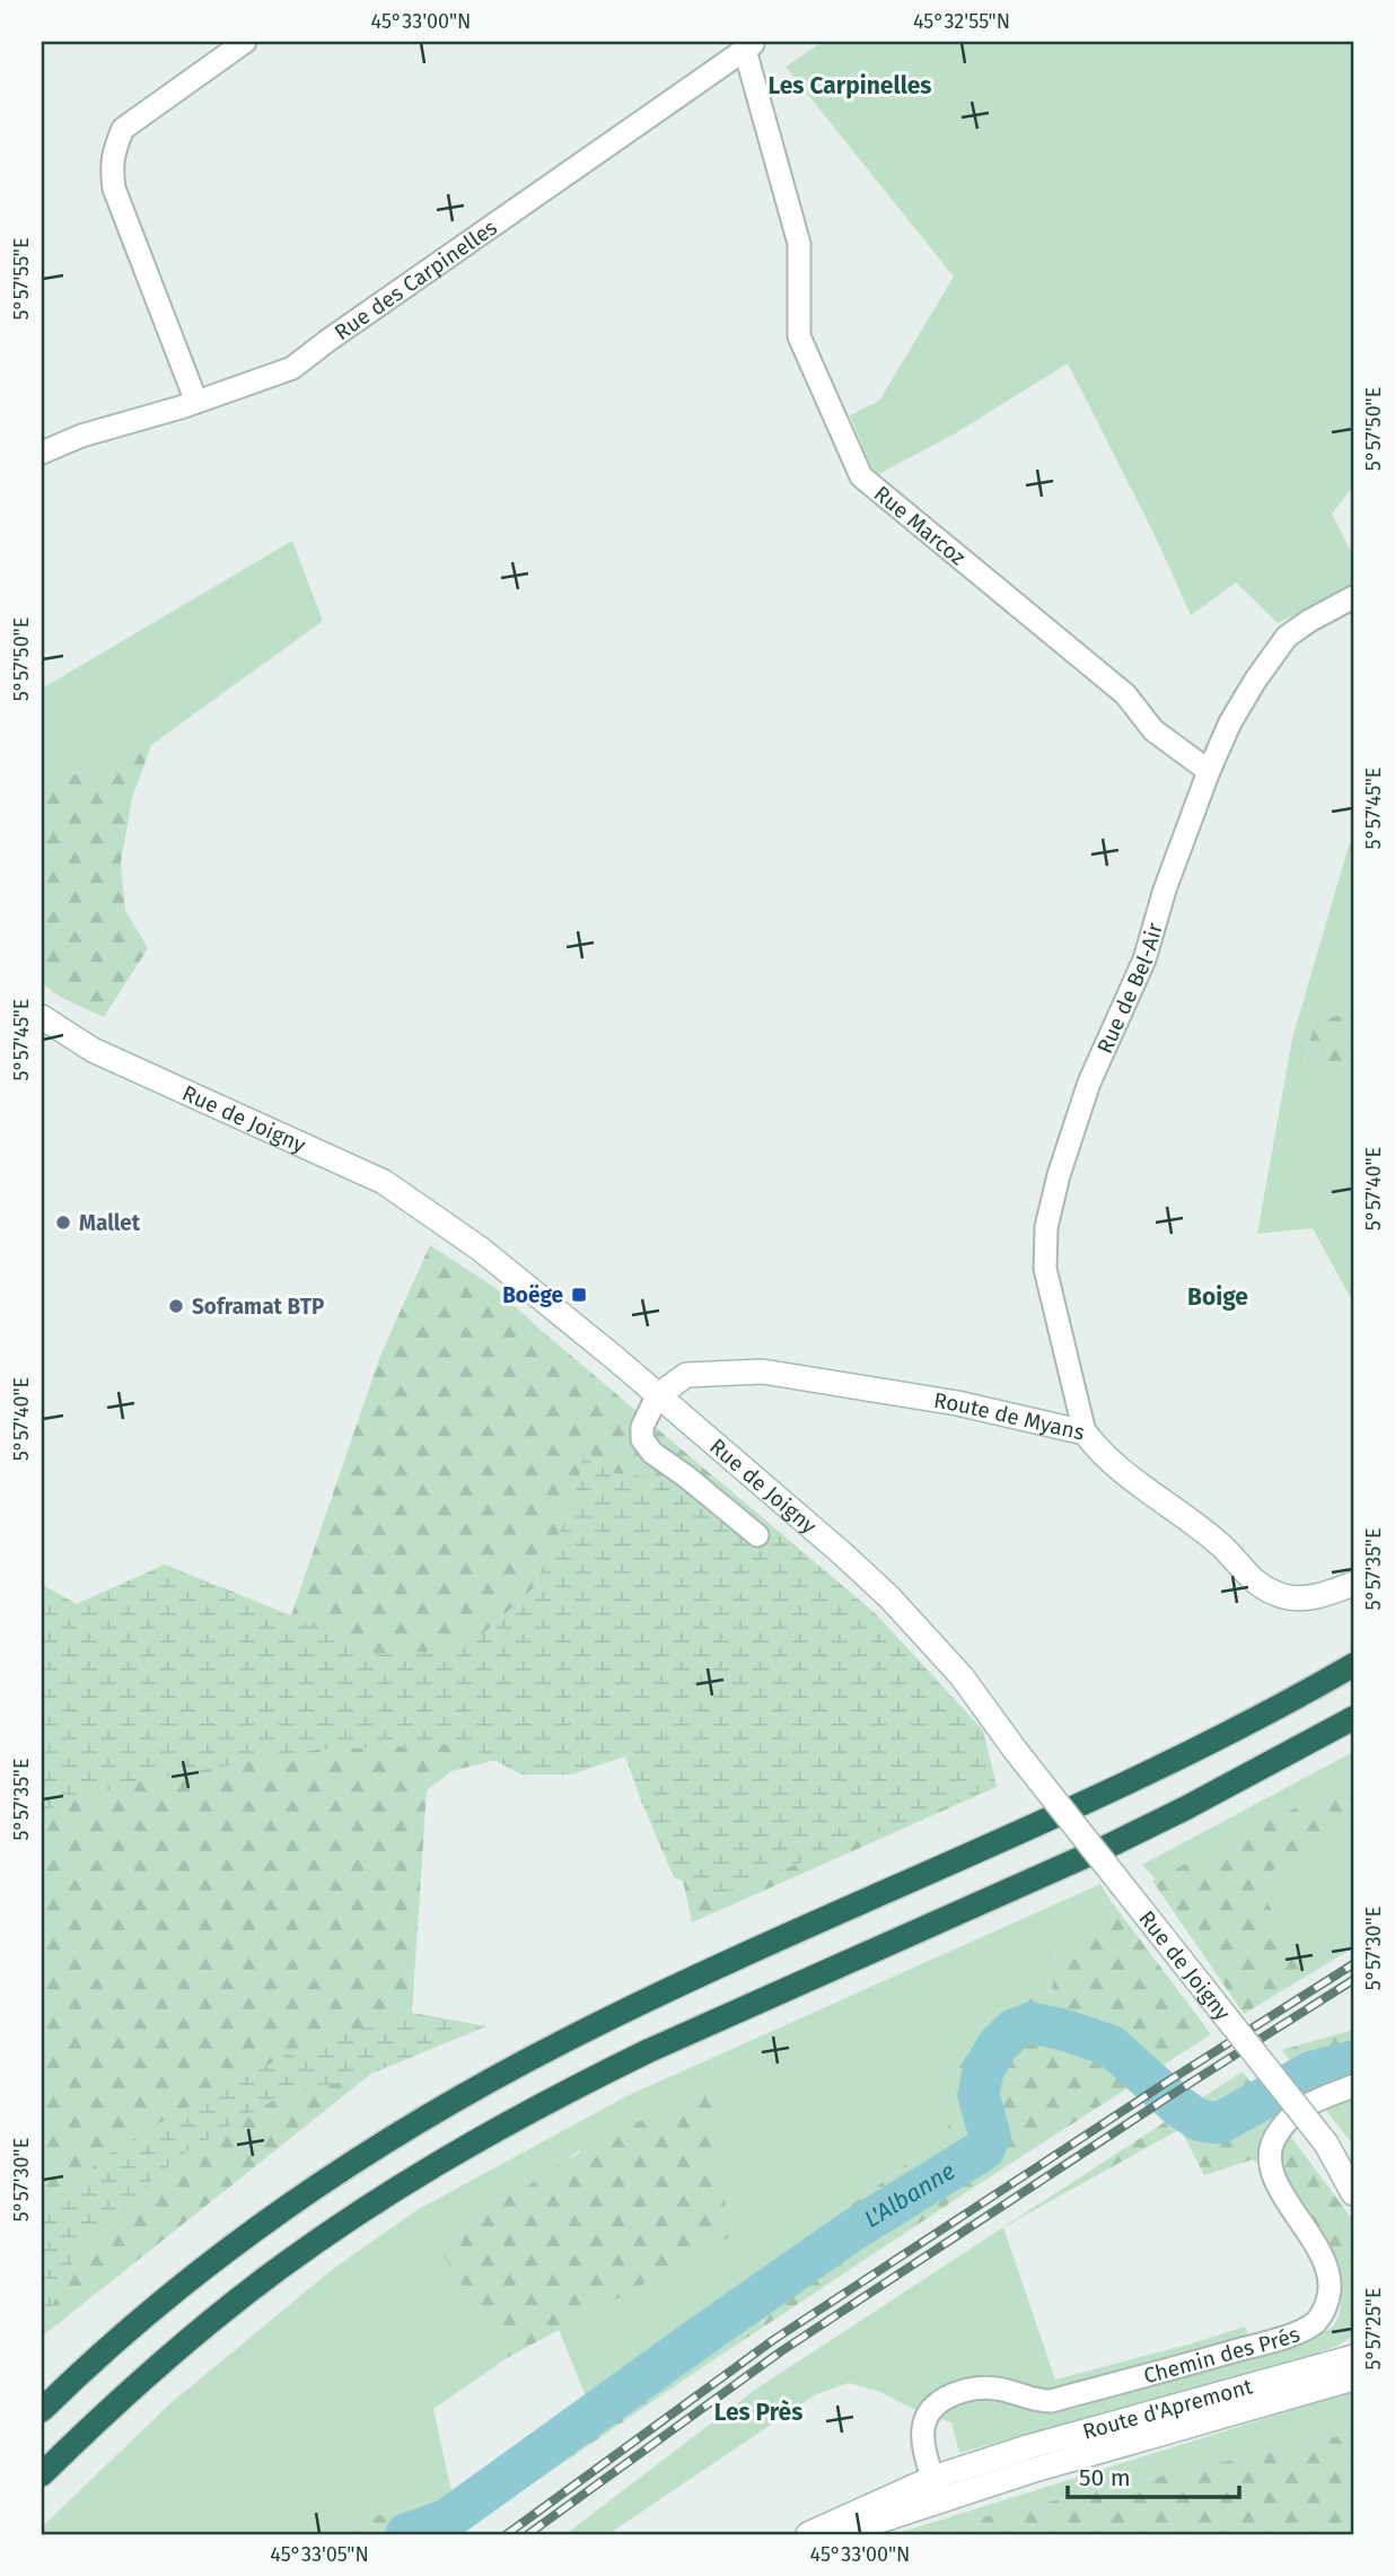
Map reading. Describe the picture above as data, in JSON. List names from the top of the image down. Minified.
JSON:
{"streets":{"main road":["Rue de Joigny","Route de Myans","Route d'Apremont"],"street":["Rue des Carpinelles","Rue Marcoz","Rue de Bel-Air","Chemin des Prés"]},"crossings":[["Rue des Carpinelles","Rue Marcoz"],["Rue Marcoz","Rue de Bel-Air"],["Rue de Bel-Air","Route de Myans"],["Rue de Joigny","Route de Myans"],["Chemin des Prés","Route d'Apremont"]],"districts":["Les Carpinelles","Boige","Les Près"],"water":["L'Albanne"],"places":{"other":["Mallet","Soframat BTP"],"transit":["Boëge"]},"scale_bar":"50 m","coordinates":["45°33'00\"N","45°32'55\"N","5°57'55\"E","5°57'50\"E","5°57'45\"E","5°57'40\"E","5°57'35\"E","5°57'30\"E","5°57'25\"E","45°33'05\"N"]}
